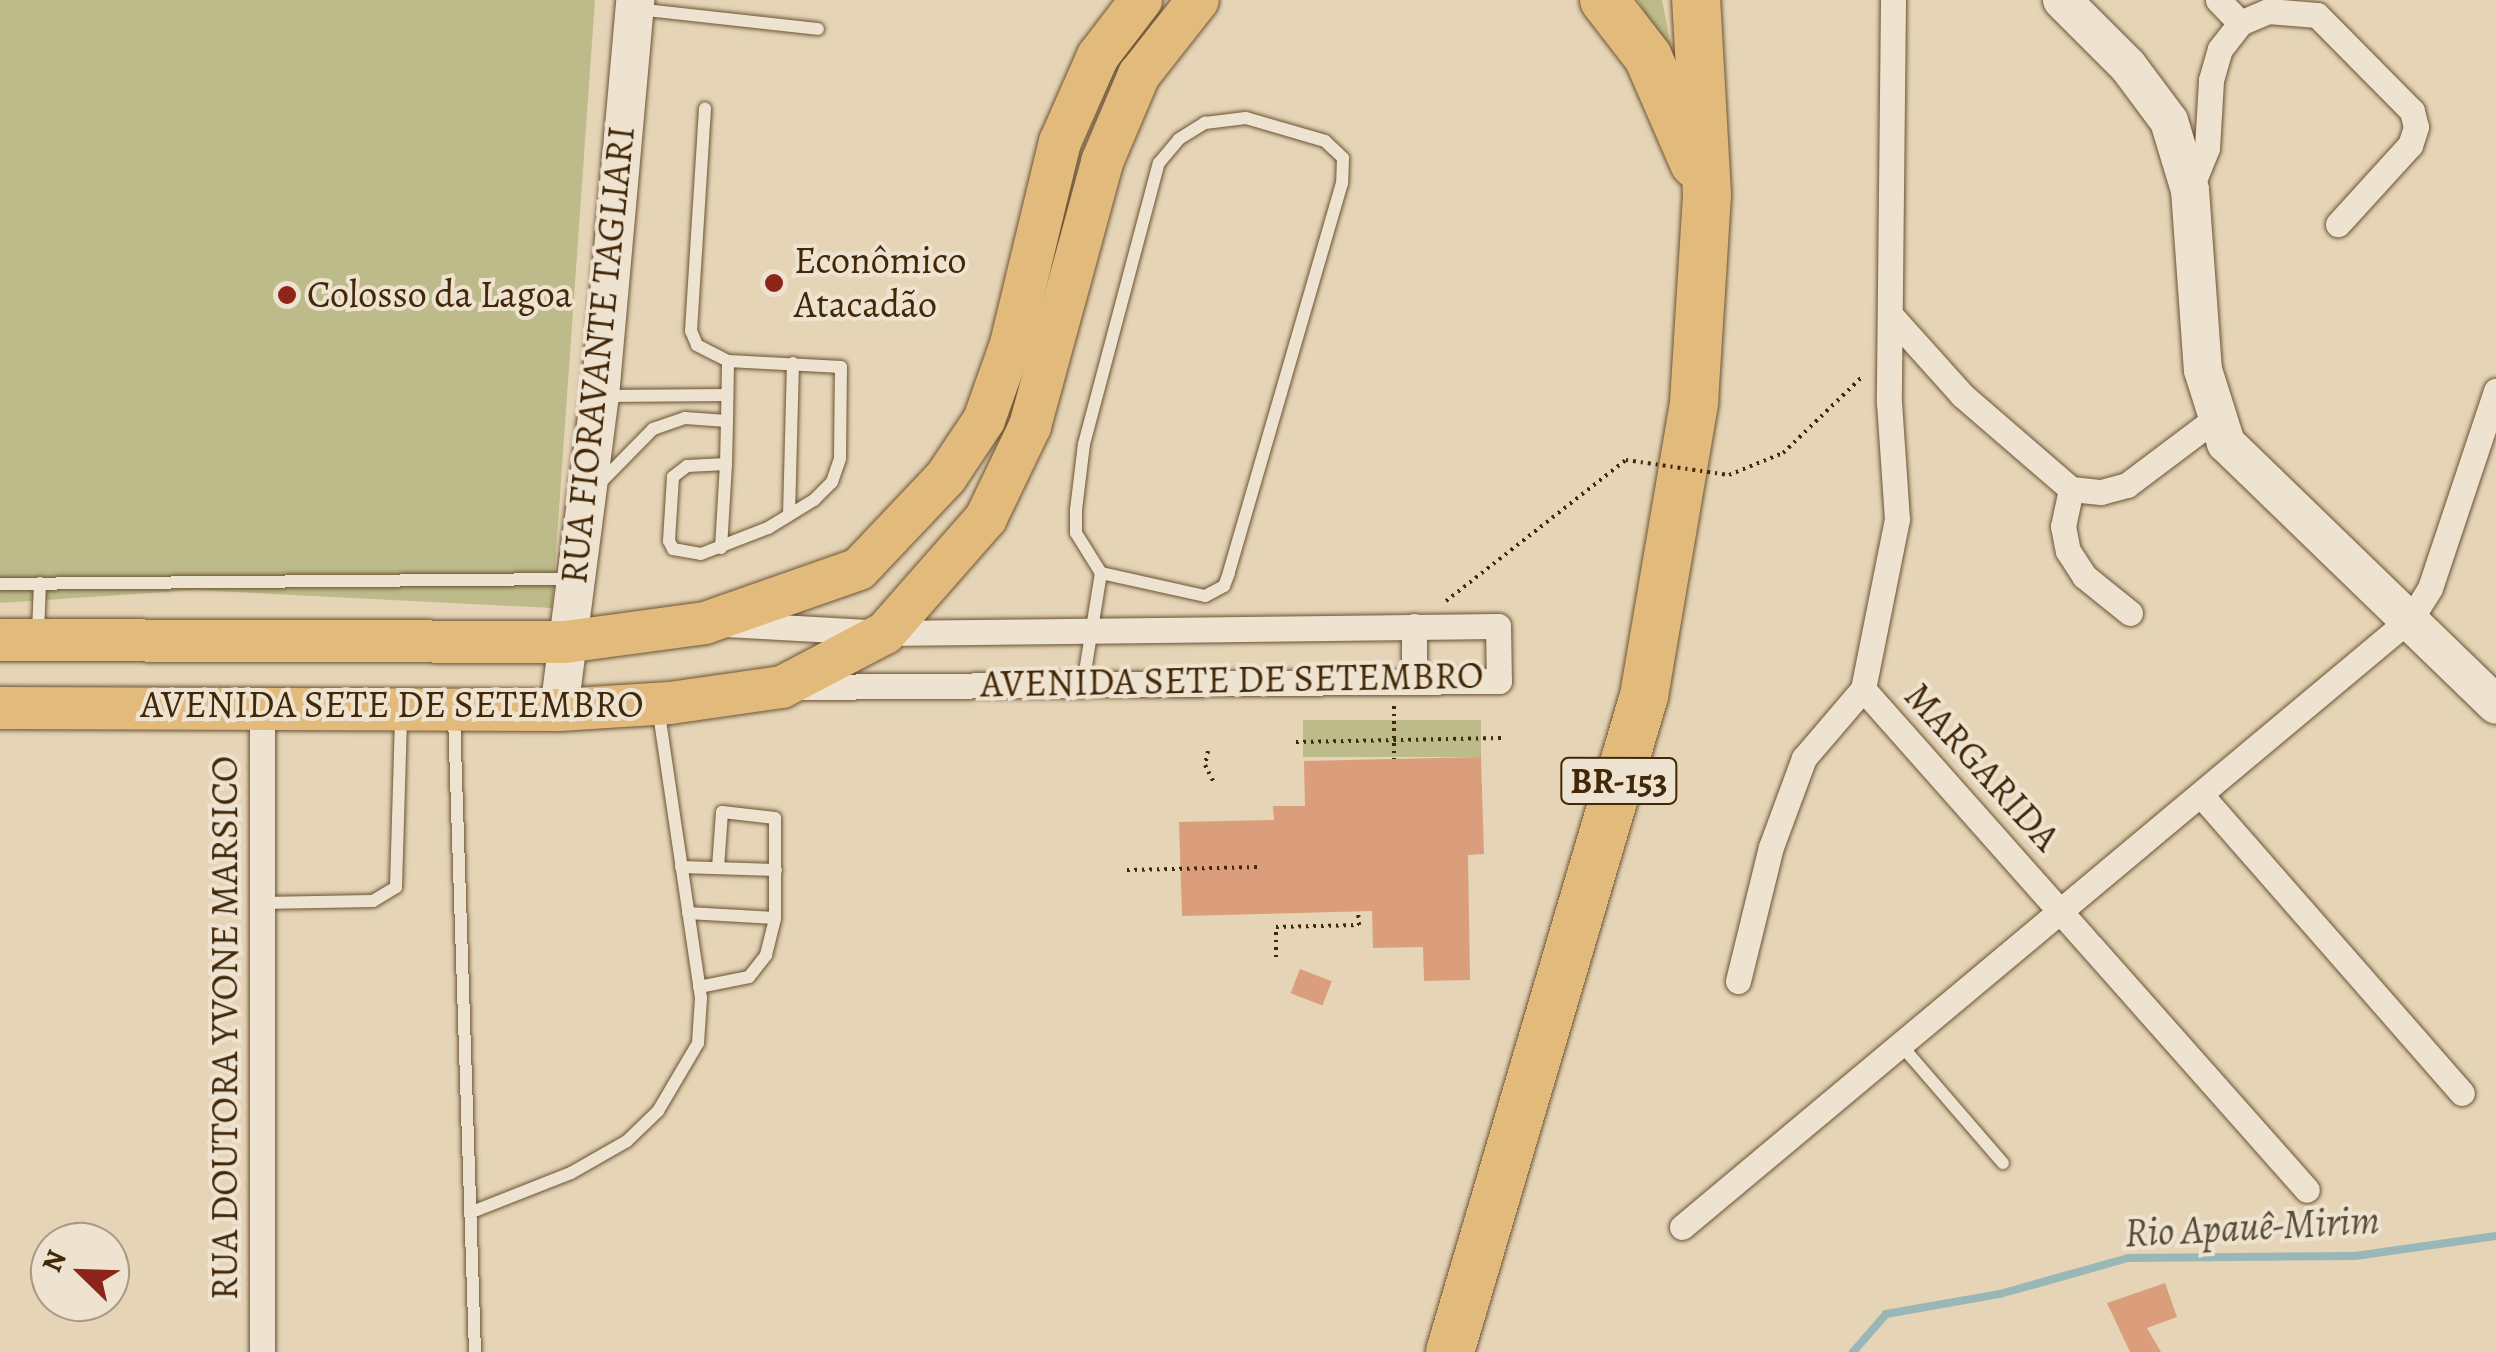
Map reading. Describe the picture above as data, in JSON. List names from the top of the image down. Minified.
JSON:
{"streets":{"highway":["BR-153"],"main road":["AVENIDA SETE DE SETEMBRO"],"street":["RUA FIORAVANTE TAGLIARI","MARGARIDA","RUA DOUTORA YVONE MARSICO"]},"crossings":[["RUA FIORAVANTE TAGLIARI","AVENIDA SETE DE SETEMBRO"],["AVENIDA SETE DE SETEMBRO","RUA DOUTORA YVONE MARSICO"]],"water":["Rio Apauê-Mirim"],"places":["Econômico Atacadão","Colosso da Lagoa"],"north":"top left"}
